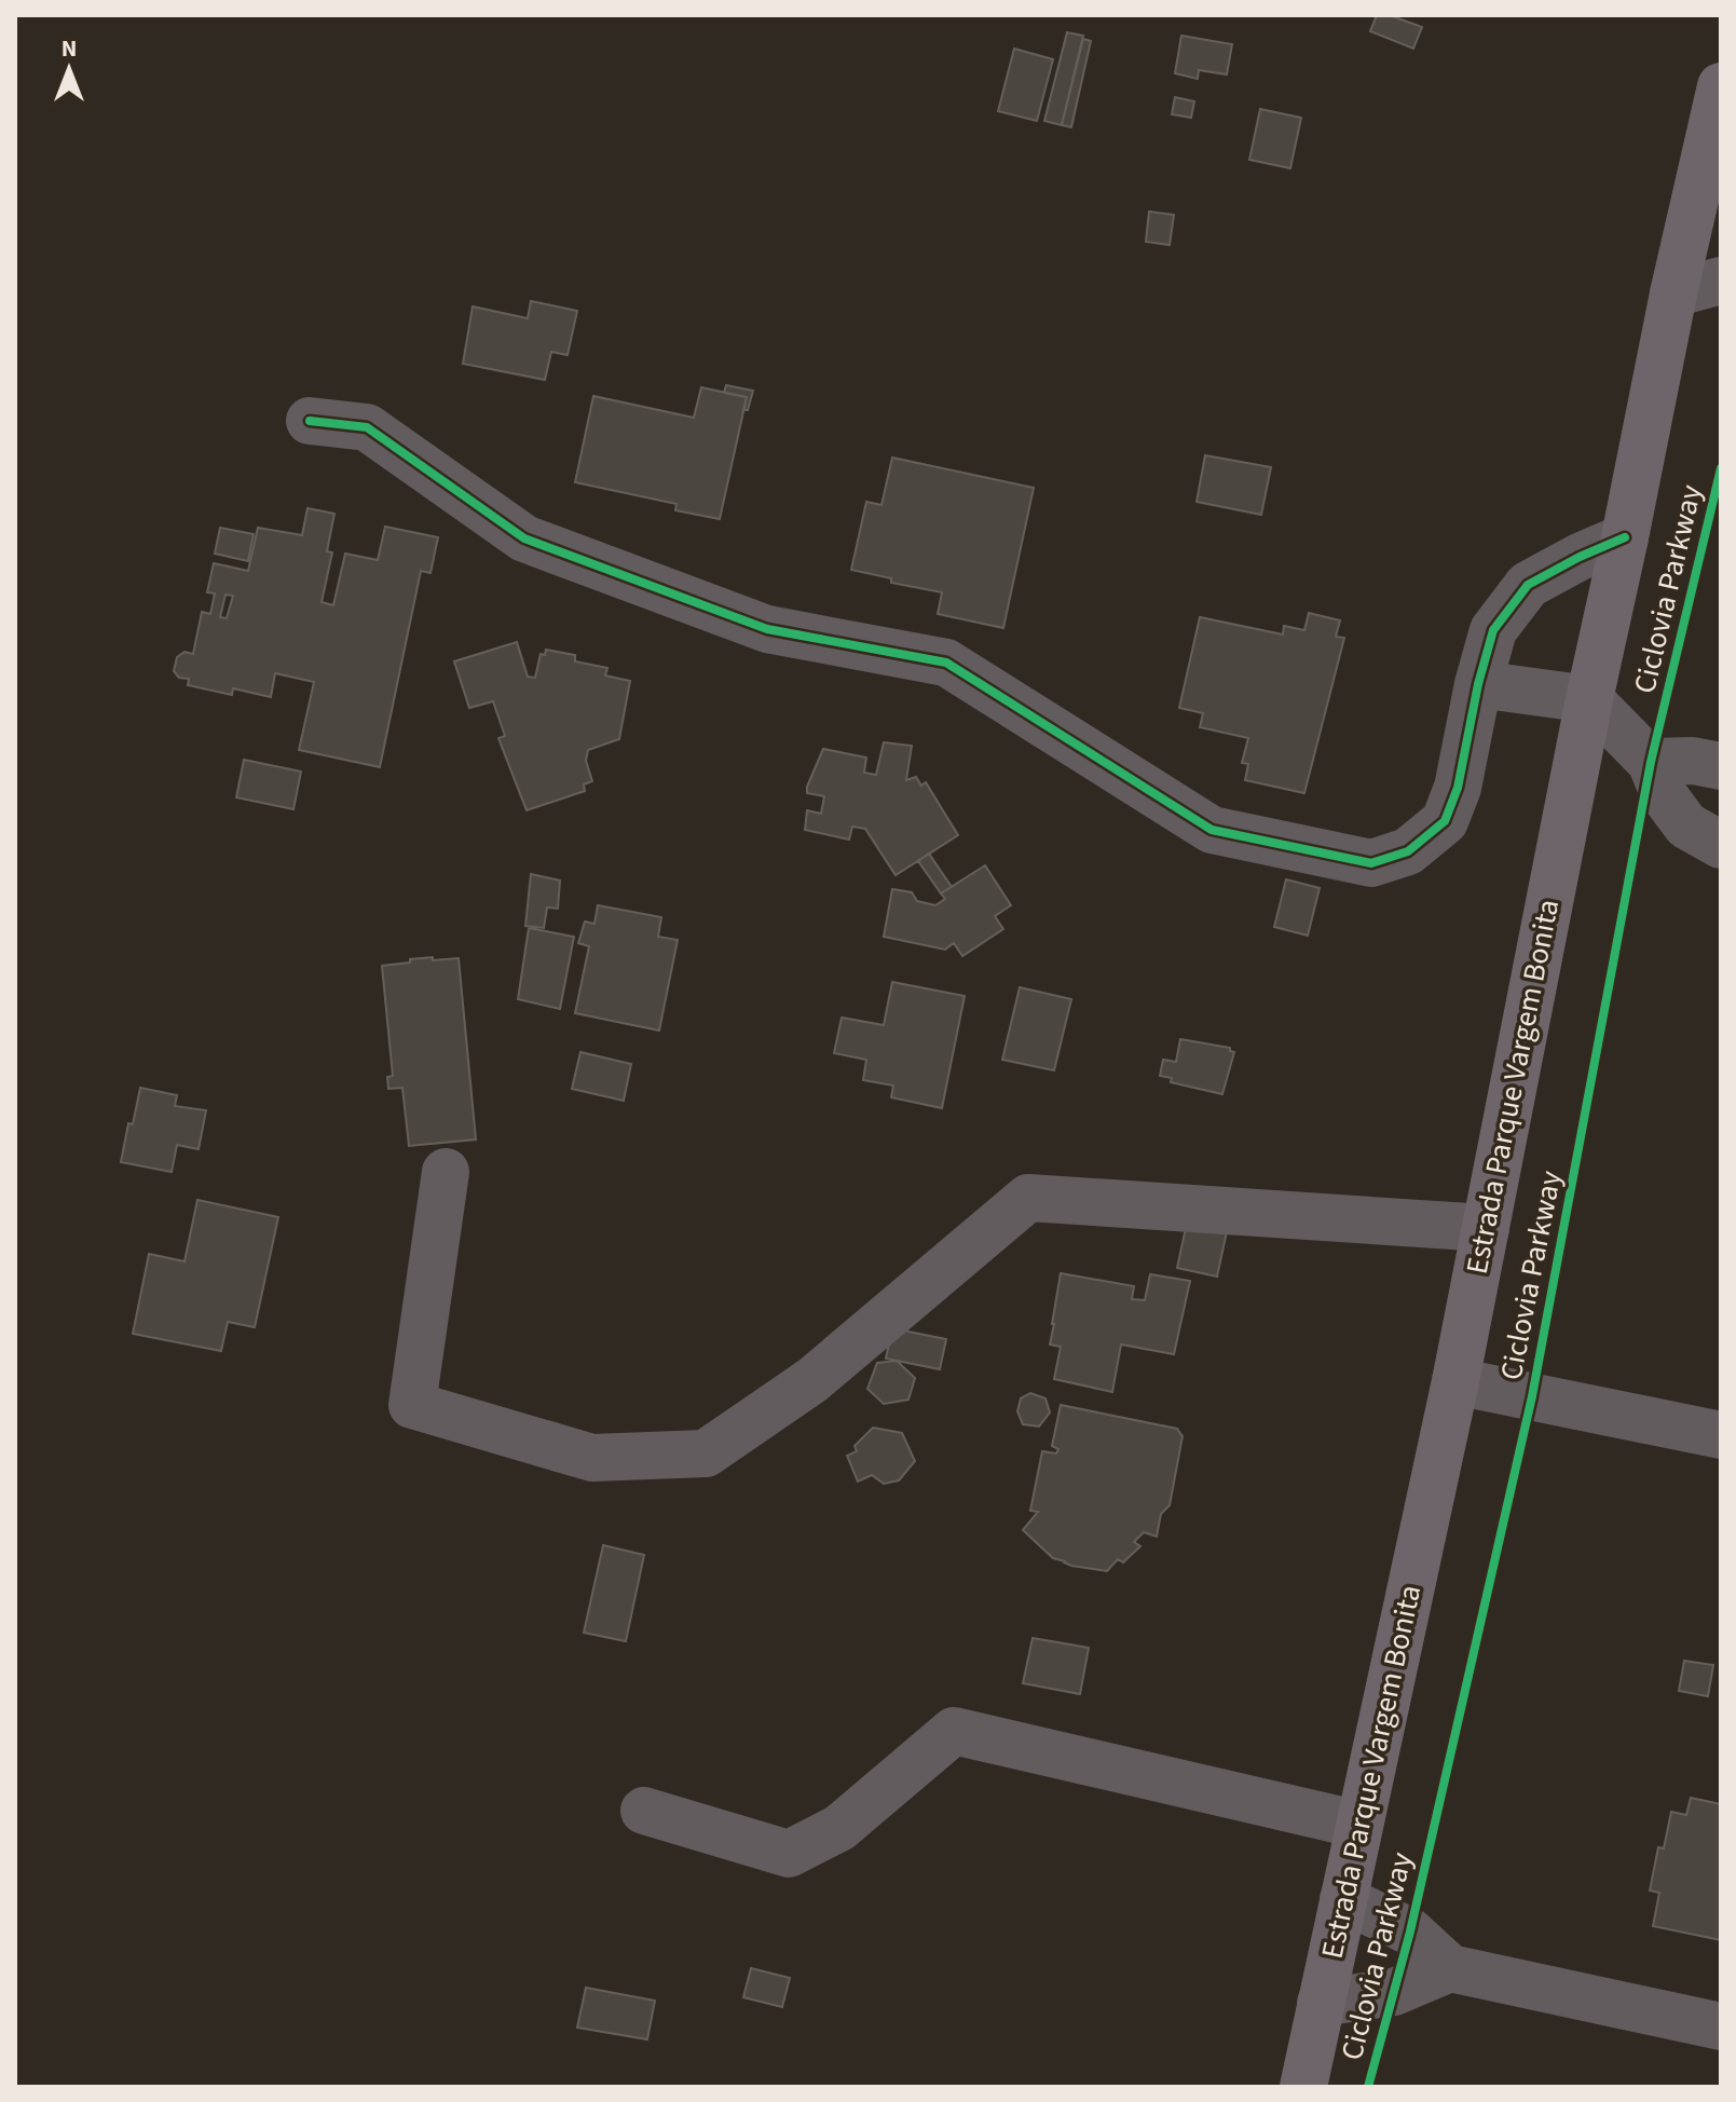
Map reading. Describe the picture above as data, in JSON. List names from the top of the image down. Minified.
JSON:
{"streets":{"main road":["Estrada Parque Vargem Bonita"],"cycle path":["Ciclovia Parkway"]},"north":"top"}
